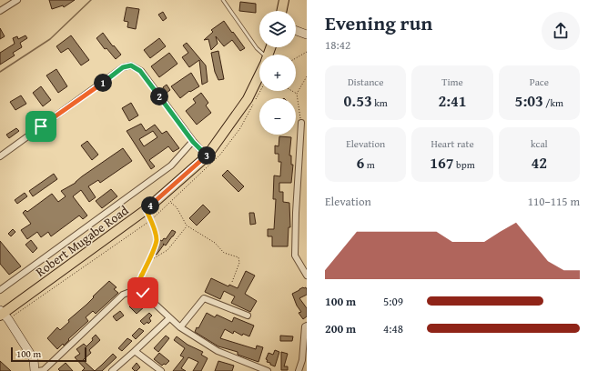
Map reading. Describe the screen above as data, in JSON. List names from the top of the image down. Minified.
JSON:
{"streets":{"main road":["Robert Mugabe Road"]},"scale_bar":"100 m","page":{"heading":["Evening run","18:42"],"map_buttons":["+","−"],"stats":[["Distance","0.53 km"],["Time","2:41"],["Pace","5:03 /km"],["Elevation","6 m"],["Heart rate","167 bpm"],["kcal","42"]],"pins":["1","2","3","4"],"chart":["Elevation","110–115 m"],"list":[{"name":"100 m","note":"5:09"},{"name":"200 m","note":"4:48"}],"scale":"100 m"}}
